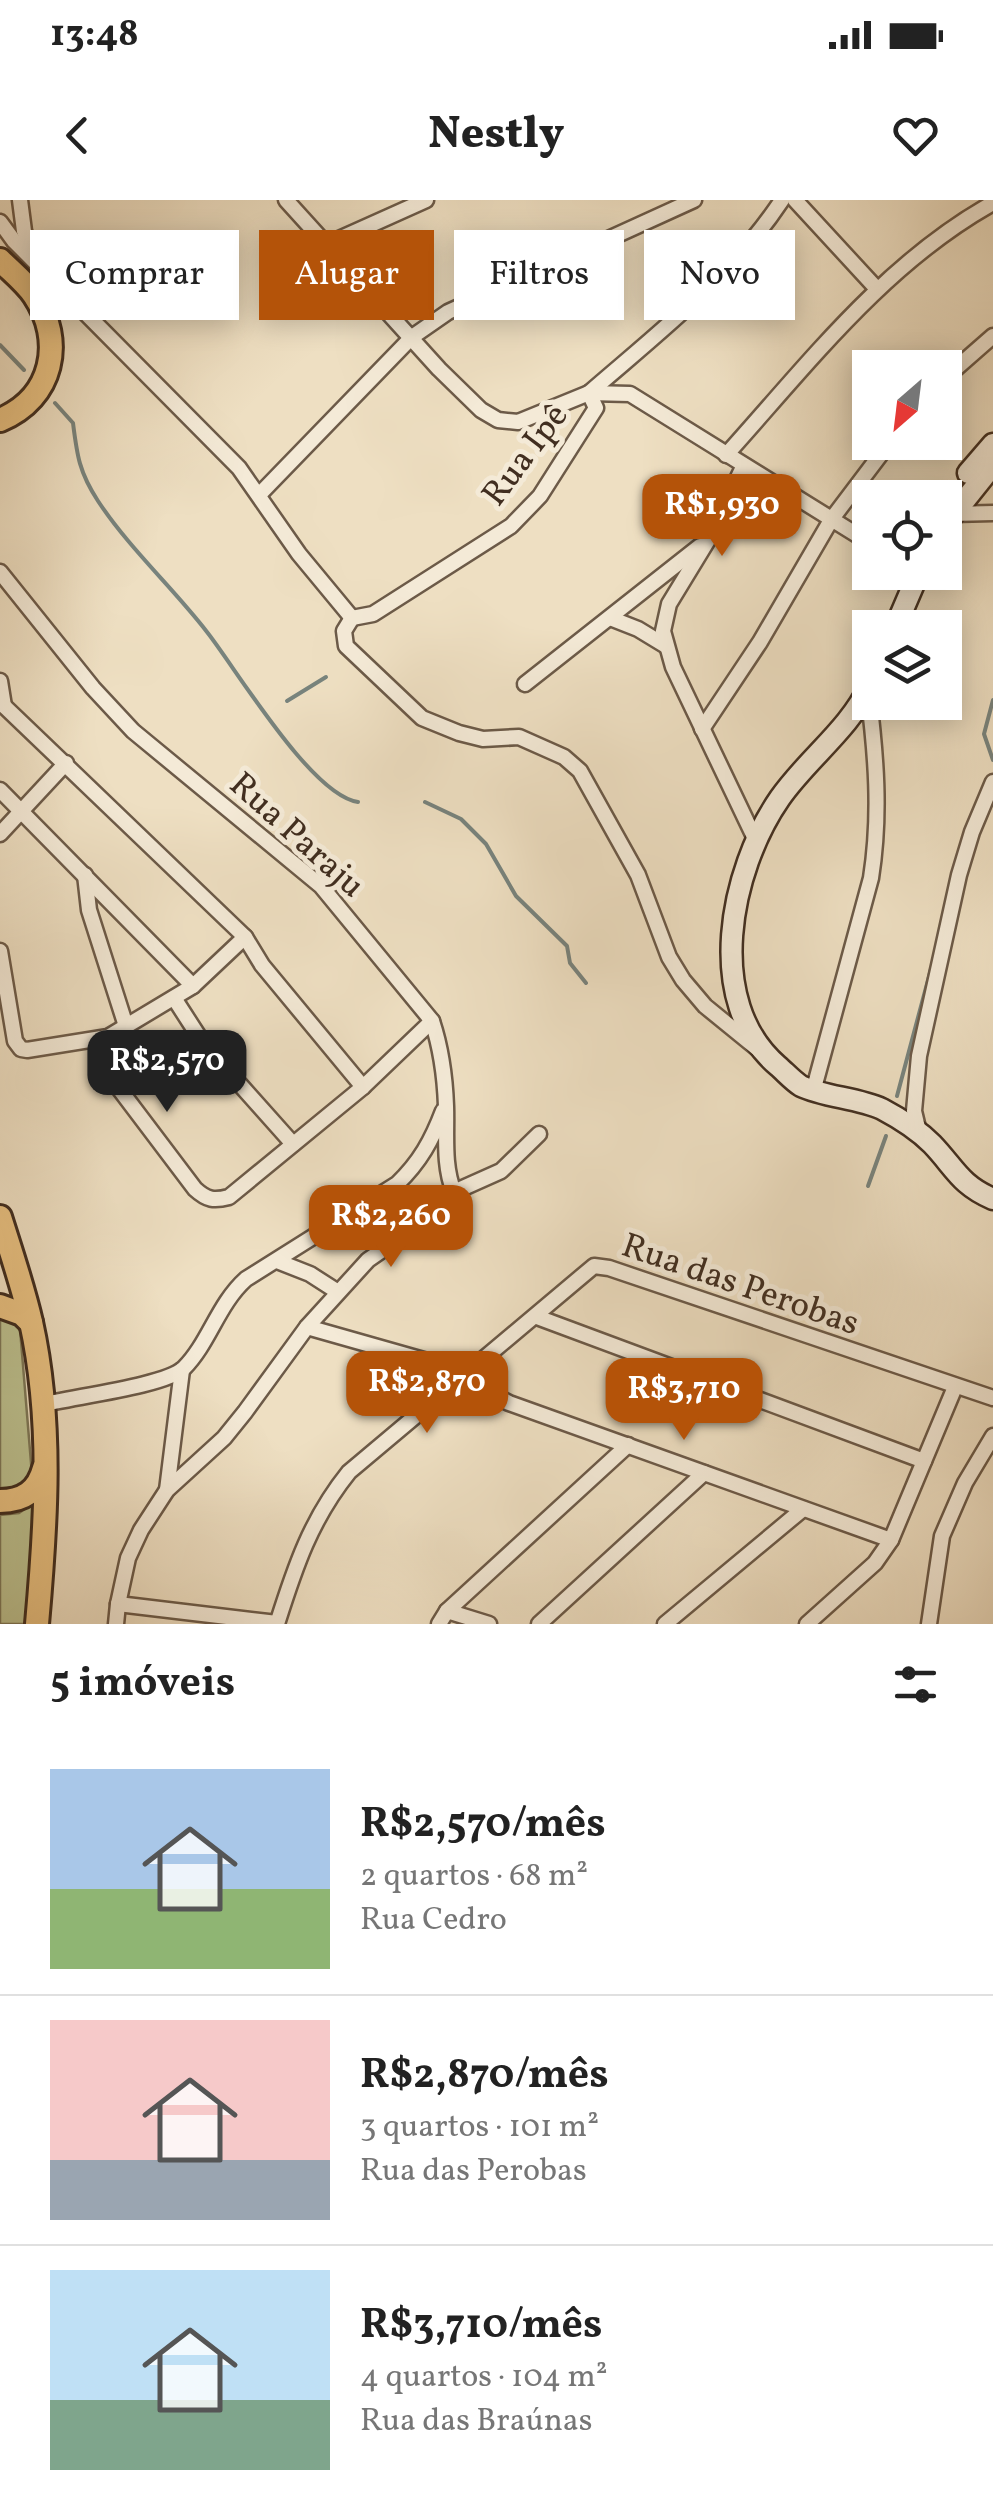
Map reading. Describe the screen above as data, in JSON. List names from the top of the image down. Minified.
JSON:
{"streets":{"street":["Rua Ipê","Rua Paraju","Rua das Perobas"]},"north":"bottom left","page":{"status":"13:48","header":"Nestly","chip":["Comprar","Alugar","Filtros","Novo"],"price":["R$1,930","R$2,570","R$2,260","R$2,870","R$3,710"],"heading":"5 imóveis","list":[{"name":"R$2,570/mês","note":"2 quartos · 68 m² · Rua Cedro"},{"name":"R$2,870/mês","note":"3 quartos · 101 m² · Rua das Perobas"},{"name":"R$3,710/mês","note":"4 quartos · 104 m² · Rua das Braúnas"}]}}
